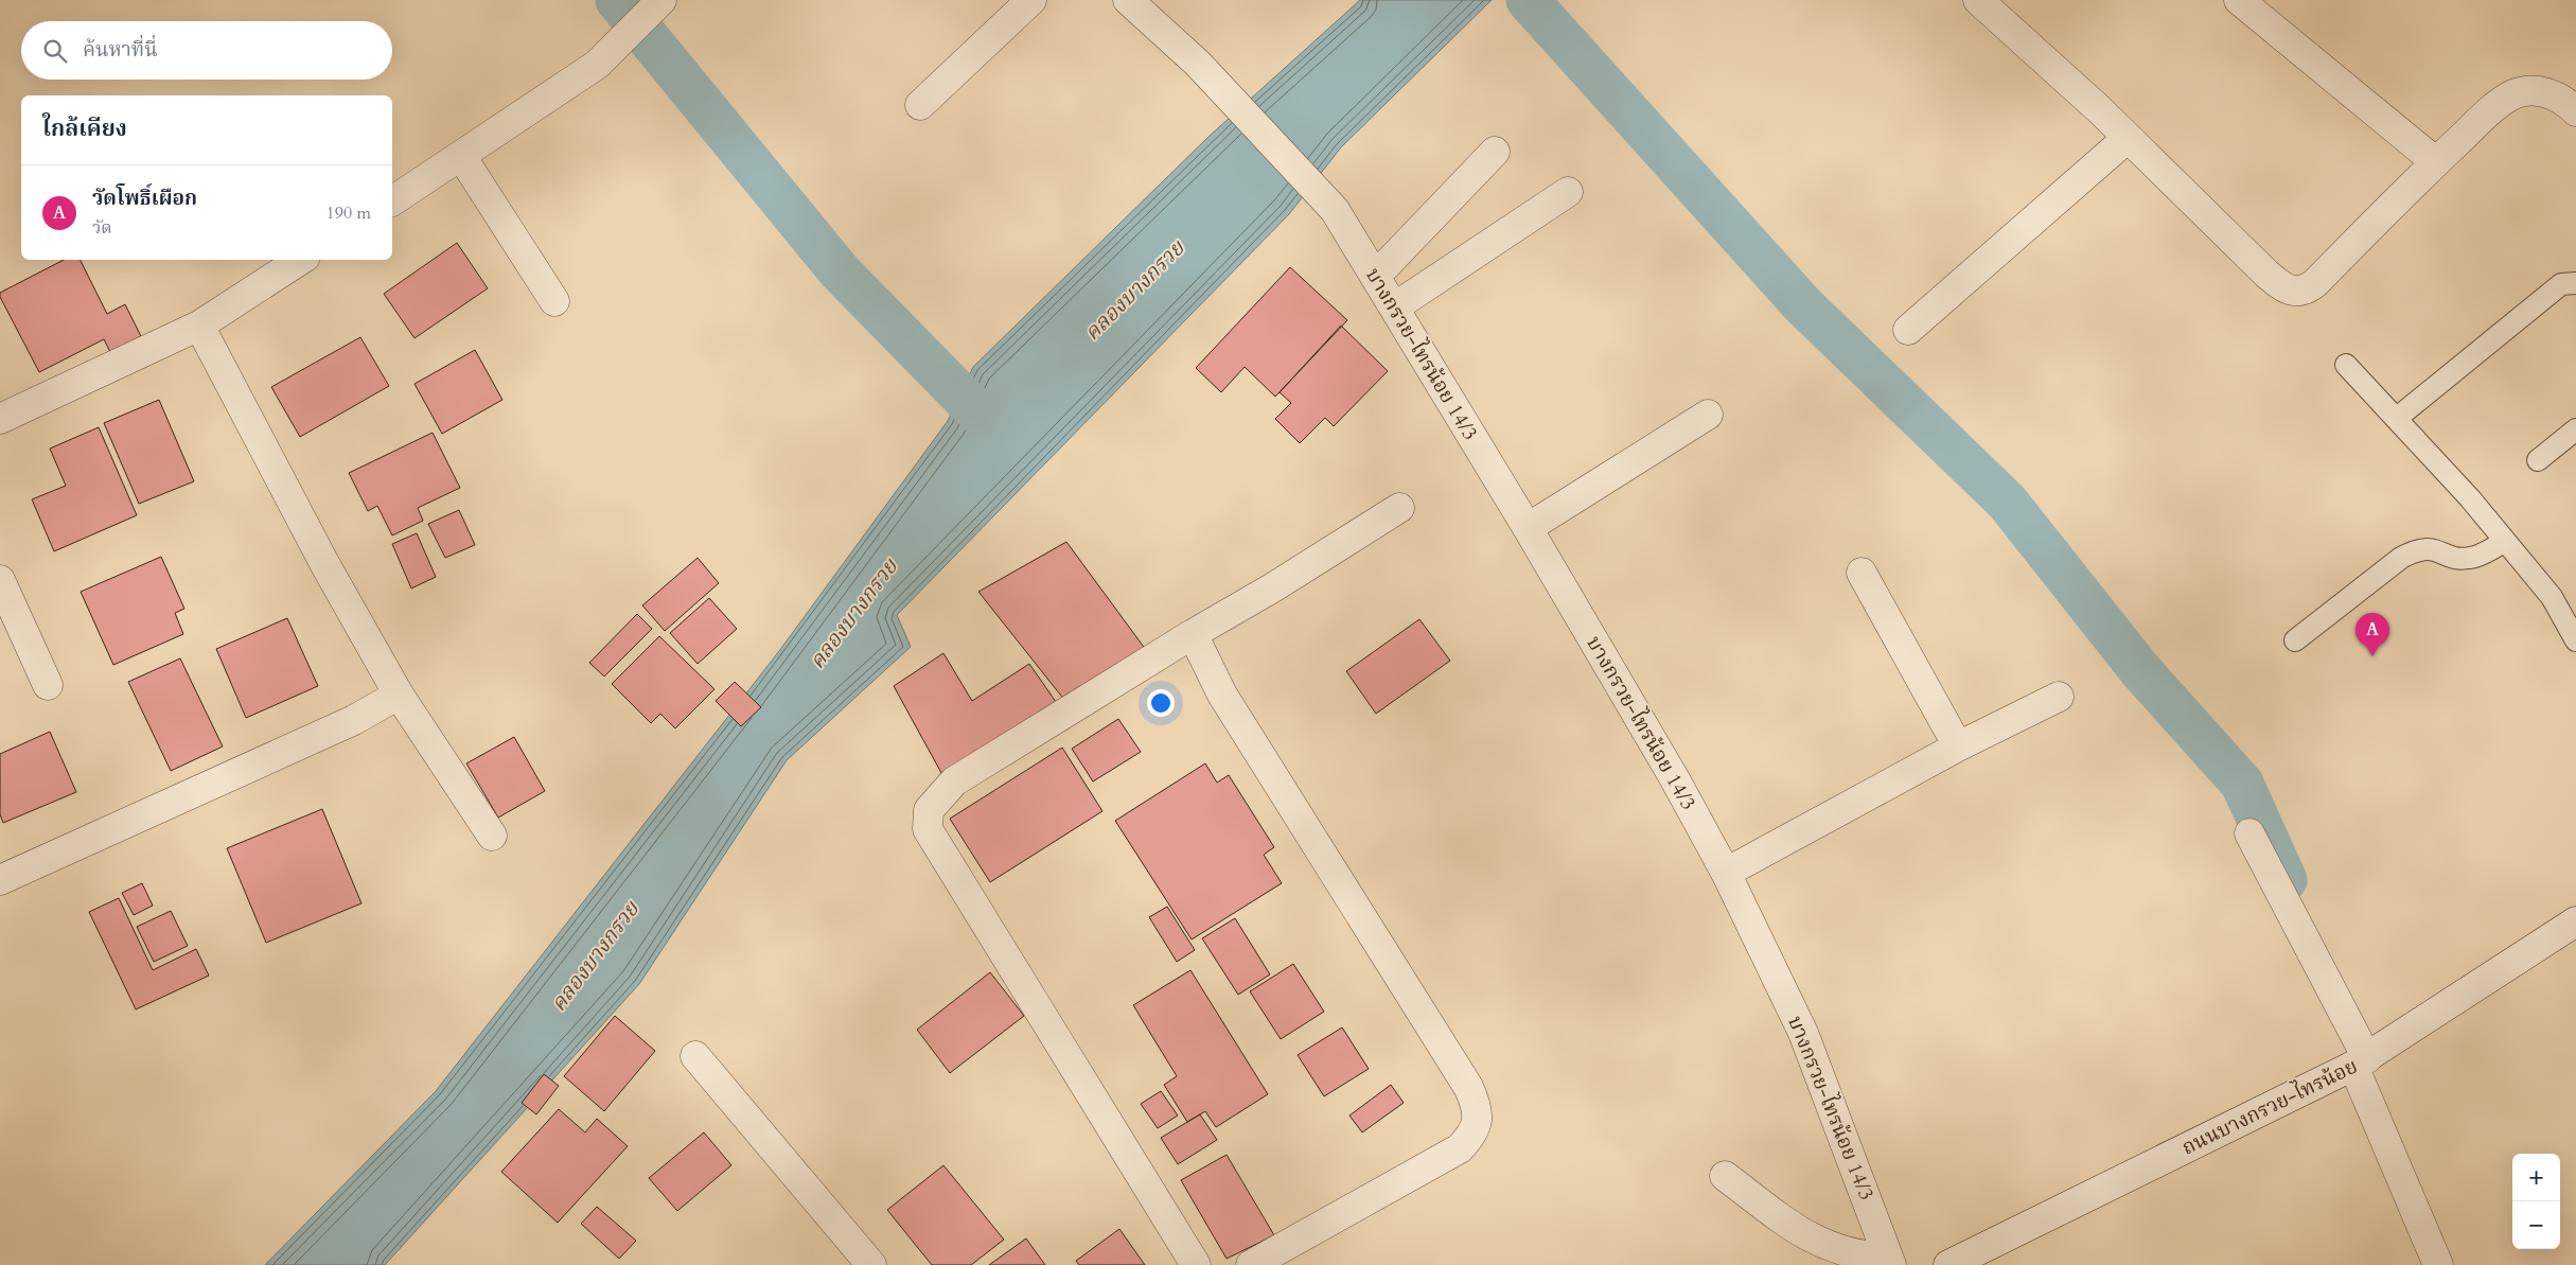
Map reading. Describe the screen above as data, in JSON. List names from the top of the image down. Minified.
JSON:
{"streets":{"street":["บางกรวย-ไทรน้อย 14/3","ถนนบางกรวย-ไทรน้อย"]},"water":["คลองบางกรวย"],"page":{"search":"ค้นหาที่นี่","heading":"ใกล้เคียง","list":[{"mark":"A","name":"วัดโพธิ์เผือก","note":"วัด","value":"190 m"}],"pins":"A","map_buttons":["+","−"]}}
